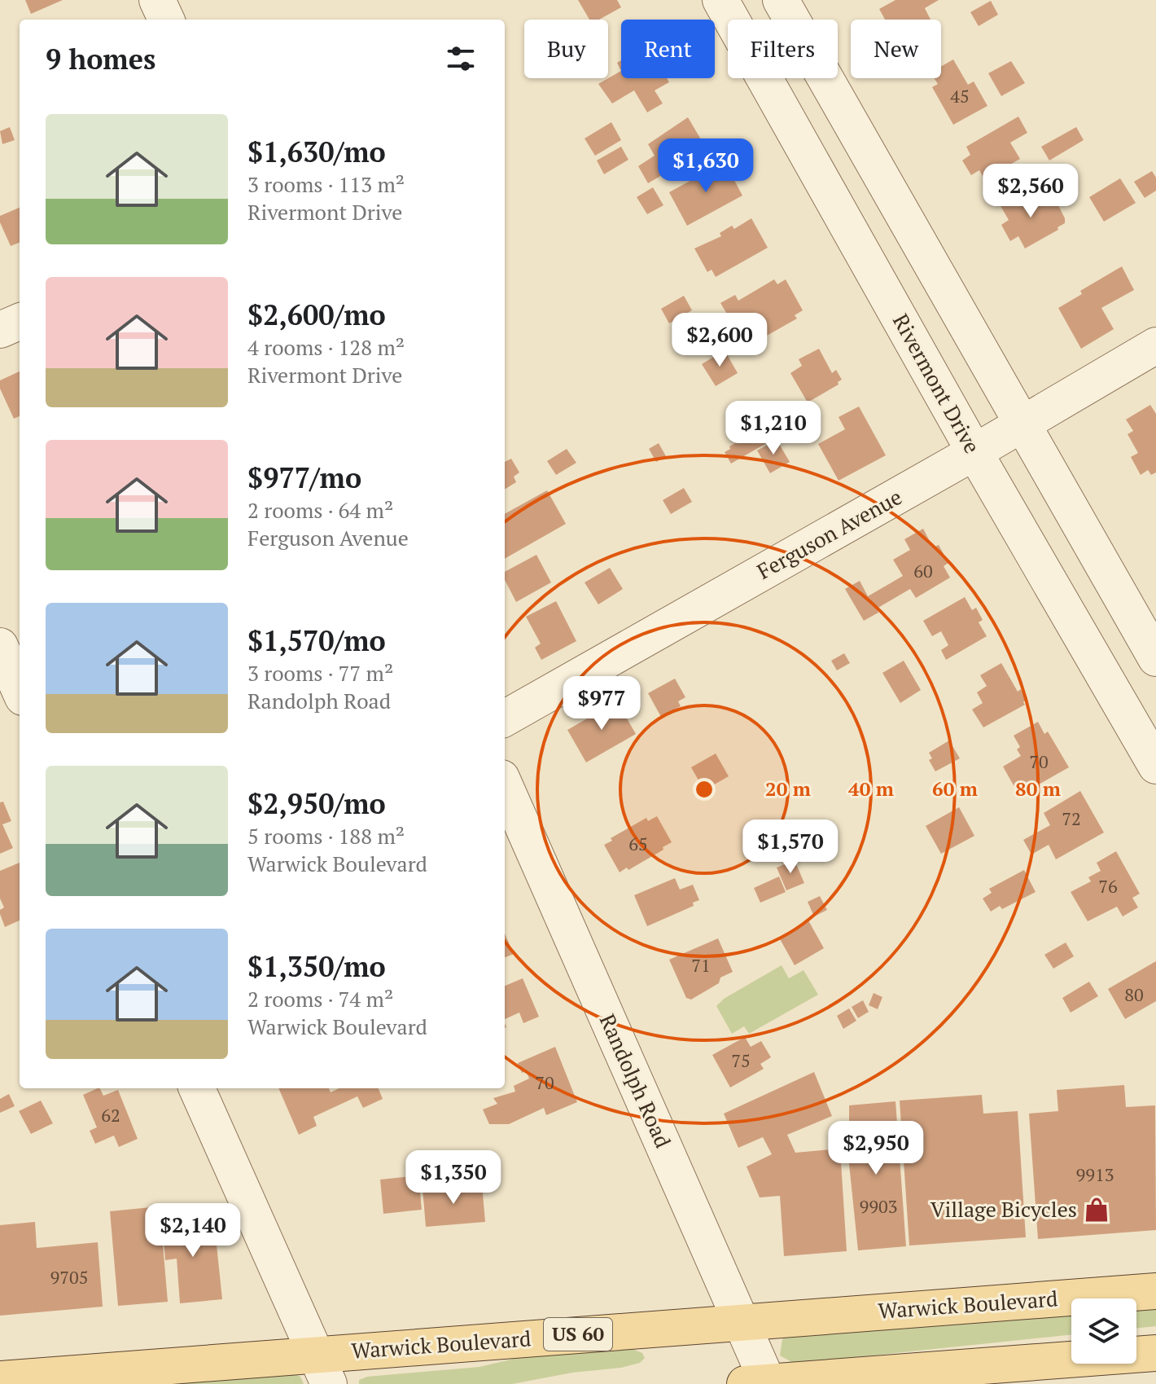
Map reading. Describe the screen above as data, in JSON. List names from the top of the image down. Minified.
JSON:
{"streets":{"main road":["Warwick Boulevard","US 60"],"street":["Rivermont Drive","Ferguson Avenue","Randolph Road"]},"crossings":[["Rivermont Drive","Ferguson Avenue"],["Randolph Road","Warwick Boulevard"]],"places":{"shop":["Village Bicycles"]},"house_numbers":["45","60","70","72","65","76","71","80","75","70","62","9913","9903","9705"],"page":{"chip":["Buy","Rent","Filters","New"],"heading":"9 homes","list":[{"name":"$1,630/mo","note":"3 rooms · 113 m² · Rivermont Drive"},{"name":"$2,600/mo","note":"4 rooms · 128 m² · Rivermont Drive"},{"name":"$977/mo","note":"2 rooms · 64 m² · Ferguson Avenue"},{"name":"$1,570/mo","note":"3 rooms · 77 m² · Randolph Road"},{"name":"$2,950/mo","note":"5 rooms · 188 m² · Warwick Boulevard"},{"name":"$1,350/mo","note":"2 rooms · 74 m² · Warwick Boulevard"}],"price":["$1,630","$2,560","$2,600","$1,210","$977","$1,570","$2,950","$1,350","$2,140"]},"rings":["20 m","40 m","60 m","80 m"]}
